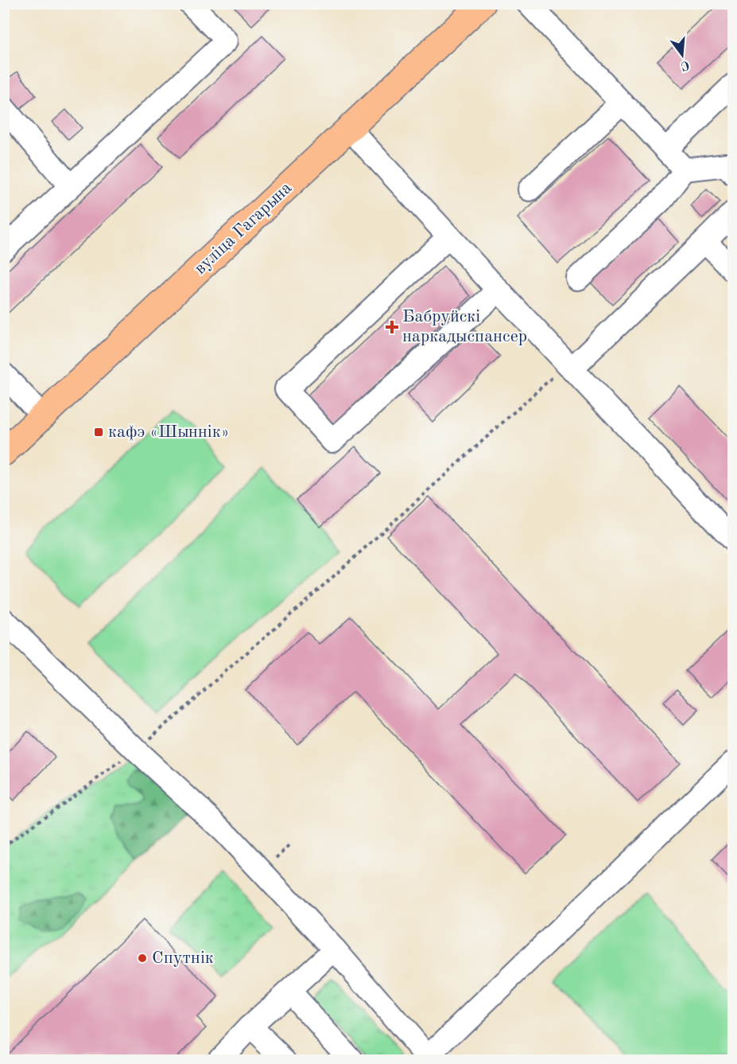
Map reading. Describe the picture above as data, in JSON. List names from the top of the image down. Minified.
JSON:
{"streets":{"main road":["вуліца Гагарына"]},"places":{"health":["Бабруйскі наркадыспансер"],"transit":["кафэ «Шыннік»"],"other":["Спутнік"]},"north":"bottom"}
